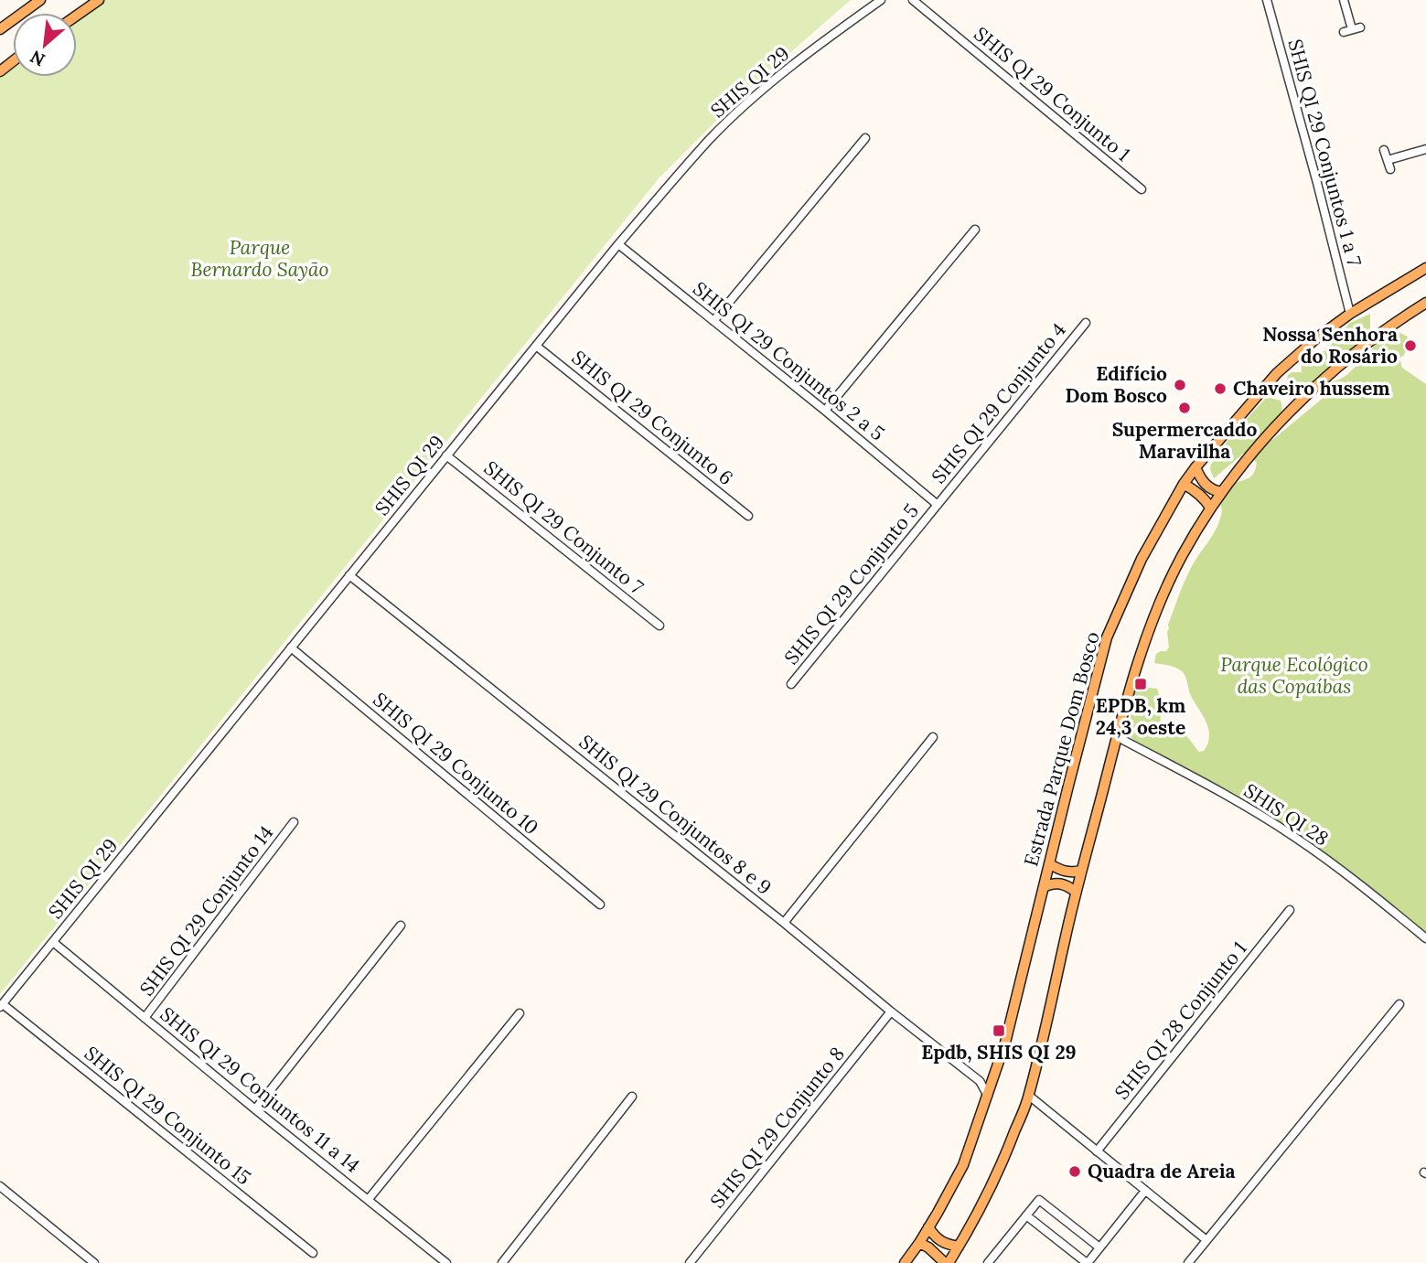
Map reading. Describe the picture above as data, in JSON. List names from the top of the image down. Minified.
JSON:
{"streets":{"main road":["Estrada Parque Dom Bosco"],"street":["SHIS QI 29","SHIS QI 29 Conjunto 1","SHIS QI 29 Conjuntos 1 a 7","SHIS QI 29 Conjuntos 2 a 5","SHIS QI 29 Conjunto 4","SHIS QI 29 Conjunto 6","SHIS QI 29 Conjunto 7","SHIS QI 29 Conjunto 5","SHIS QI 29 Conjunto 10","SHIS QI 29 Conjuntos 8 e 9","SHIS QI 28","SHIS QI 29 Conjunto 14","SHIS QI 28 Conjunto 1","SHIS QI 29 Conjuntos 11 a 14","SHIS QI 29 Conjunto 15","SHIS QI 29 Conjunto 8"]},"crossings":[["SHIS QI 29","SHIS QI 29 Conjuntos 2 a 5"],["SHIS QI 29","SHIS QI 29 Conjunto 6"],["SHIS QI 29","SHIS QI 29 Conjunto 7"],["SHIS QI 29","SHIS QI 29 Conjunto 10"],["SHIS QI 29","SHIS QI 29 Conjuntos 8 e 9"],["SHIS QI 29","SHIS QI 29 Conjuntos 11 a 14"],["SHIS QI 29","SHIS QI 29 Conjunto 15"],["SHIS QI 29 Conjuntos 1 a 7","Estrada Parque Dom Bosco"],["SHIS QI 29 Conjuntos 2 a 5","SHIS QI 29 Conjunto 4"],["SHIS QI 29 Conjuntos 2 a 5","SHIS QI 29 Conjunto 5"],["SHIS QI 29 Conjunto 4","SHIS QI 29 Conjunto 5"],["Estrada Parque Dom Bosco","SHIS QI 29 Conjuntos 8 e 9"],["SHIS QI 29 Conjuntos 8 e 9","SHIS QI 29 Conjunto 8"],["SHIS QI 29 Conjunto 14","SHIS QI 29 Conjuntos 11 a 14"]],"parks":["Parque Bernardo Sayão","Parque Ecológico das Copaíbas"],"places":{"other":["Nossa Senhora do Rosário","Edifício Dom Bosco","Chaveiro hussem","Supermercaddo Maravilha","Quadra de Areia"],"transit":["EPDB, km 24,3 oeste","Epdb, SHIS QI 29"]},"north":"bottom left"}
